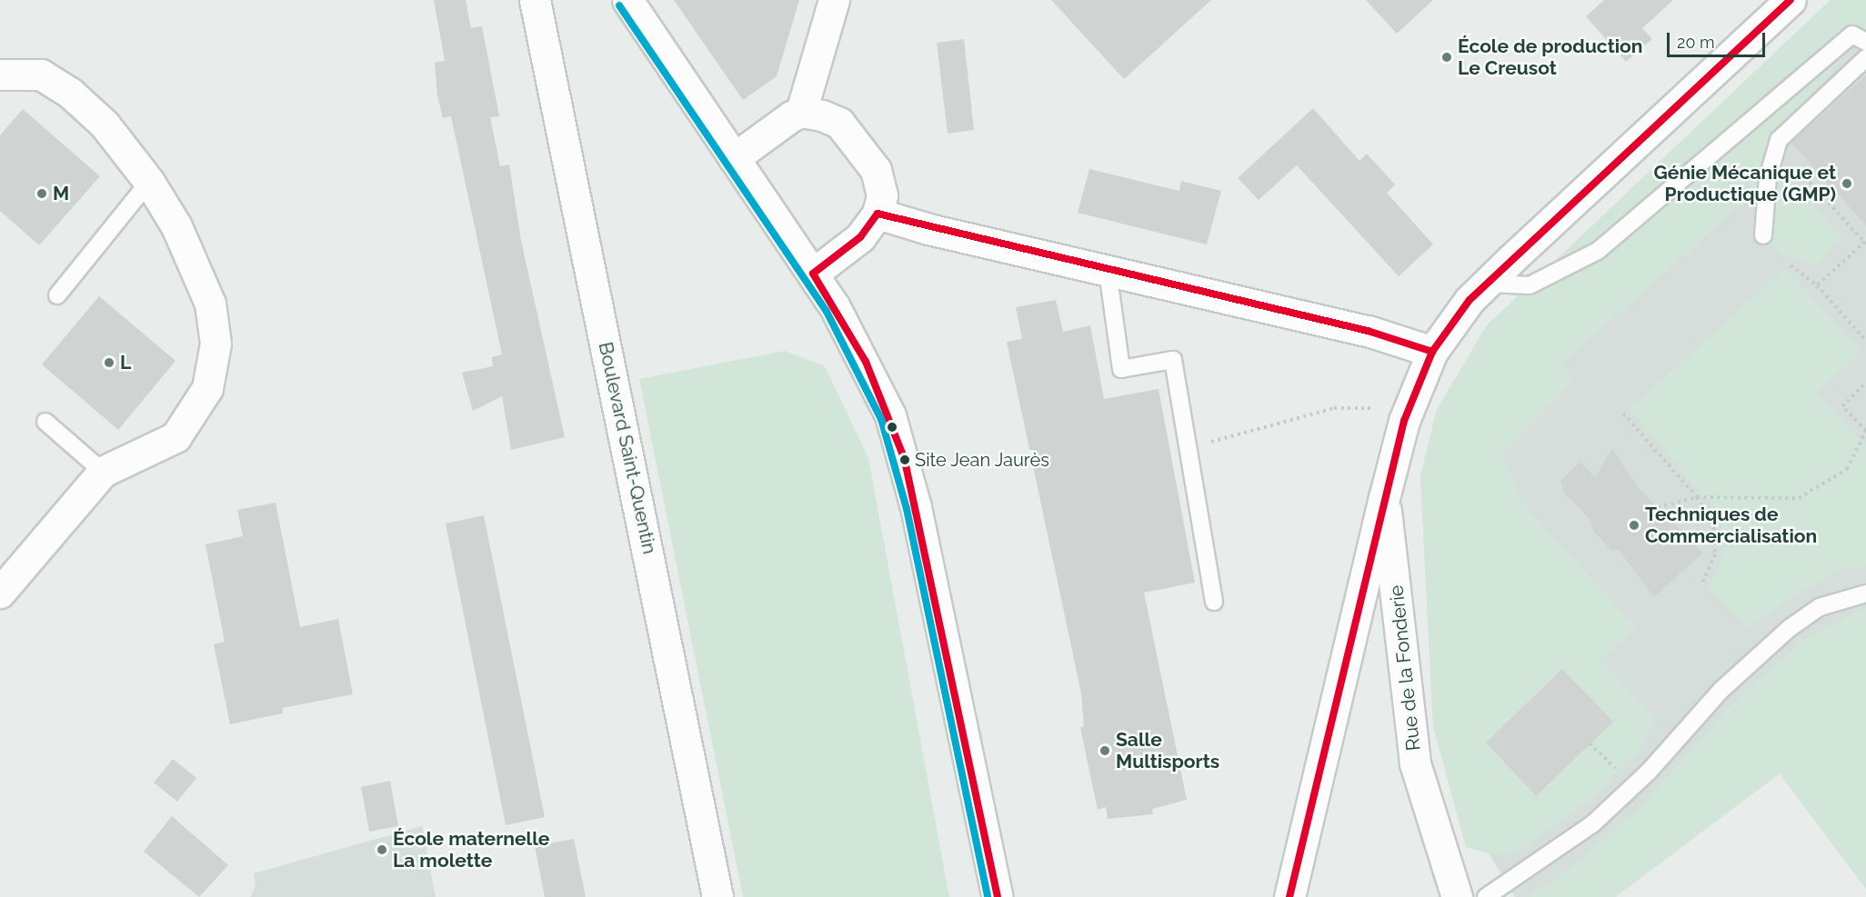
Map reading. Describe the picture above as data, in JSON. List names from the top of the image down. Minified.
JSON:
{"streets":{"street":["Boulevard Saint-Quentin","Rue de la Fonderie"]},"places":["École de production Le Creusot","Génie Mécanique et Productique (GMP)","M","L","Site Jean Jaurès","Techniques de Commercialisation","Salle Multisports","École maternelle La molette"],"scale_bar":"20 m"}
